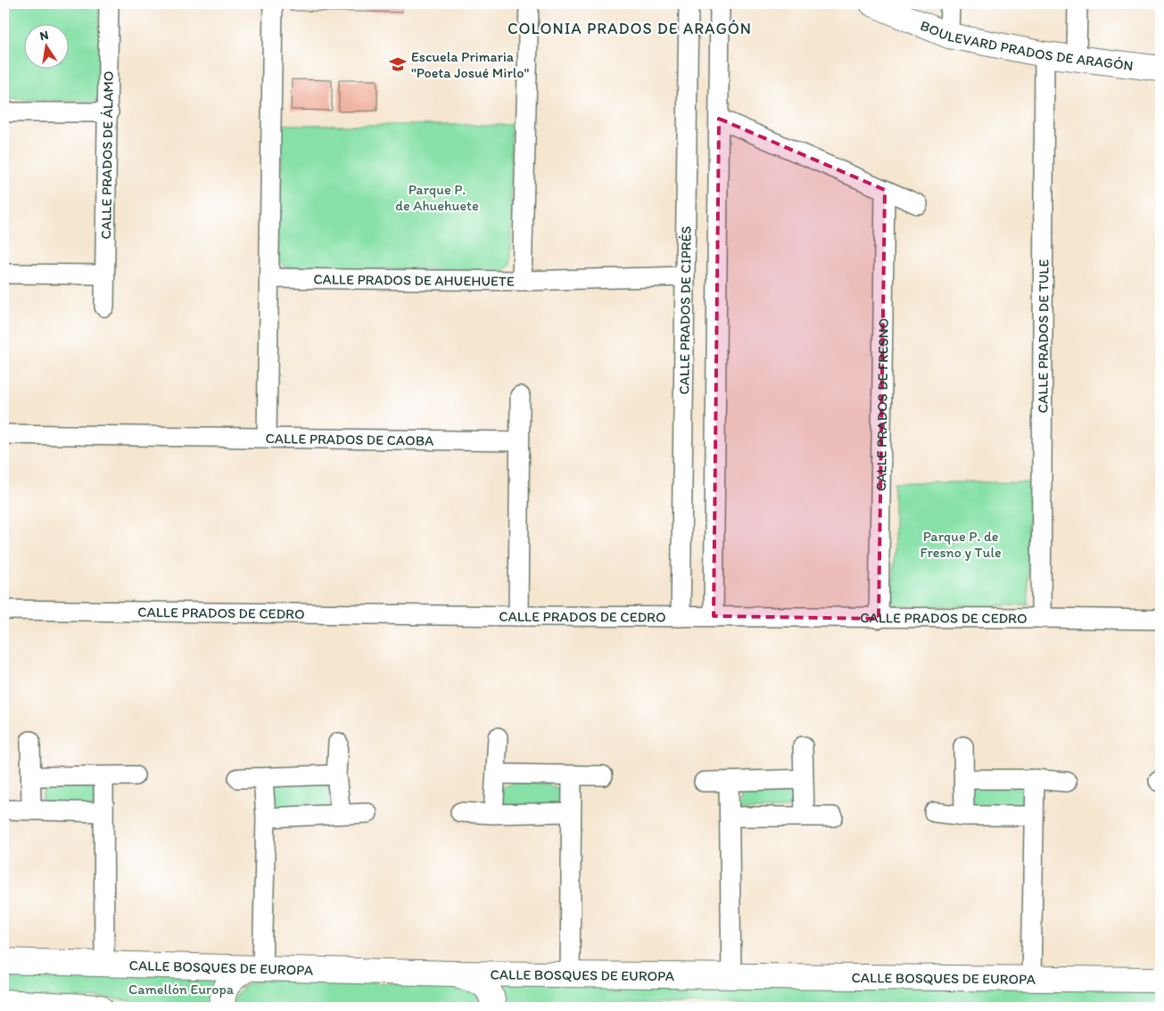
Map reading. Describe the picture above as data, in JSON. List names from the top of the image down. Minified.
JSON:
{"streets":{"street":["BOULEVARD PRADOS DE ARAGÓN","CALLE PRADOS DE ÁLAMO","CALLE PRADOS DE AHUEHUETE","CALLE PRADOS DE CIPRÉS","CALLE PRADOS DE TULE","CALLE PRADOS DE FRESNO","CALLE PRADOS DE CAOBA","CALLE PRADOS DE CEDRO","CALLE BOSQUES DE EUROPA"]},"crossings":[["BOULEVARD PRADOS DE ARAGÓN","CALLE PRADOS DE TULE"],["CALLE PRADOS DE CIPRÉS","CALLE PRADOS DE CEDRO"],["CALLE PRADOS DE TULE","CALLE PRADOS DE CEDRO"],["CALLE PRADOS DE FRESNO","CALLE PRADOS DE CEDRO"]],"districts":["COLONIA PRADOS DE ARAGÓN"],"parks":["Parque P. de Ahuehuete","Parque P. de Fresno y Tule","Camellón Europa"],"places":{"school or university":["Escuela Primaria \"Poeta Josué Mirlo\""]},"north":"top"}
